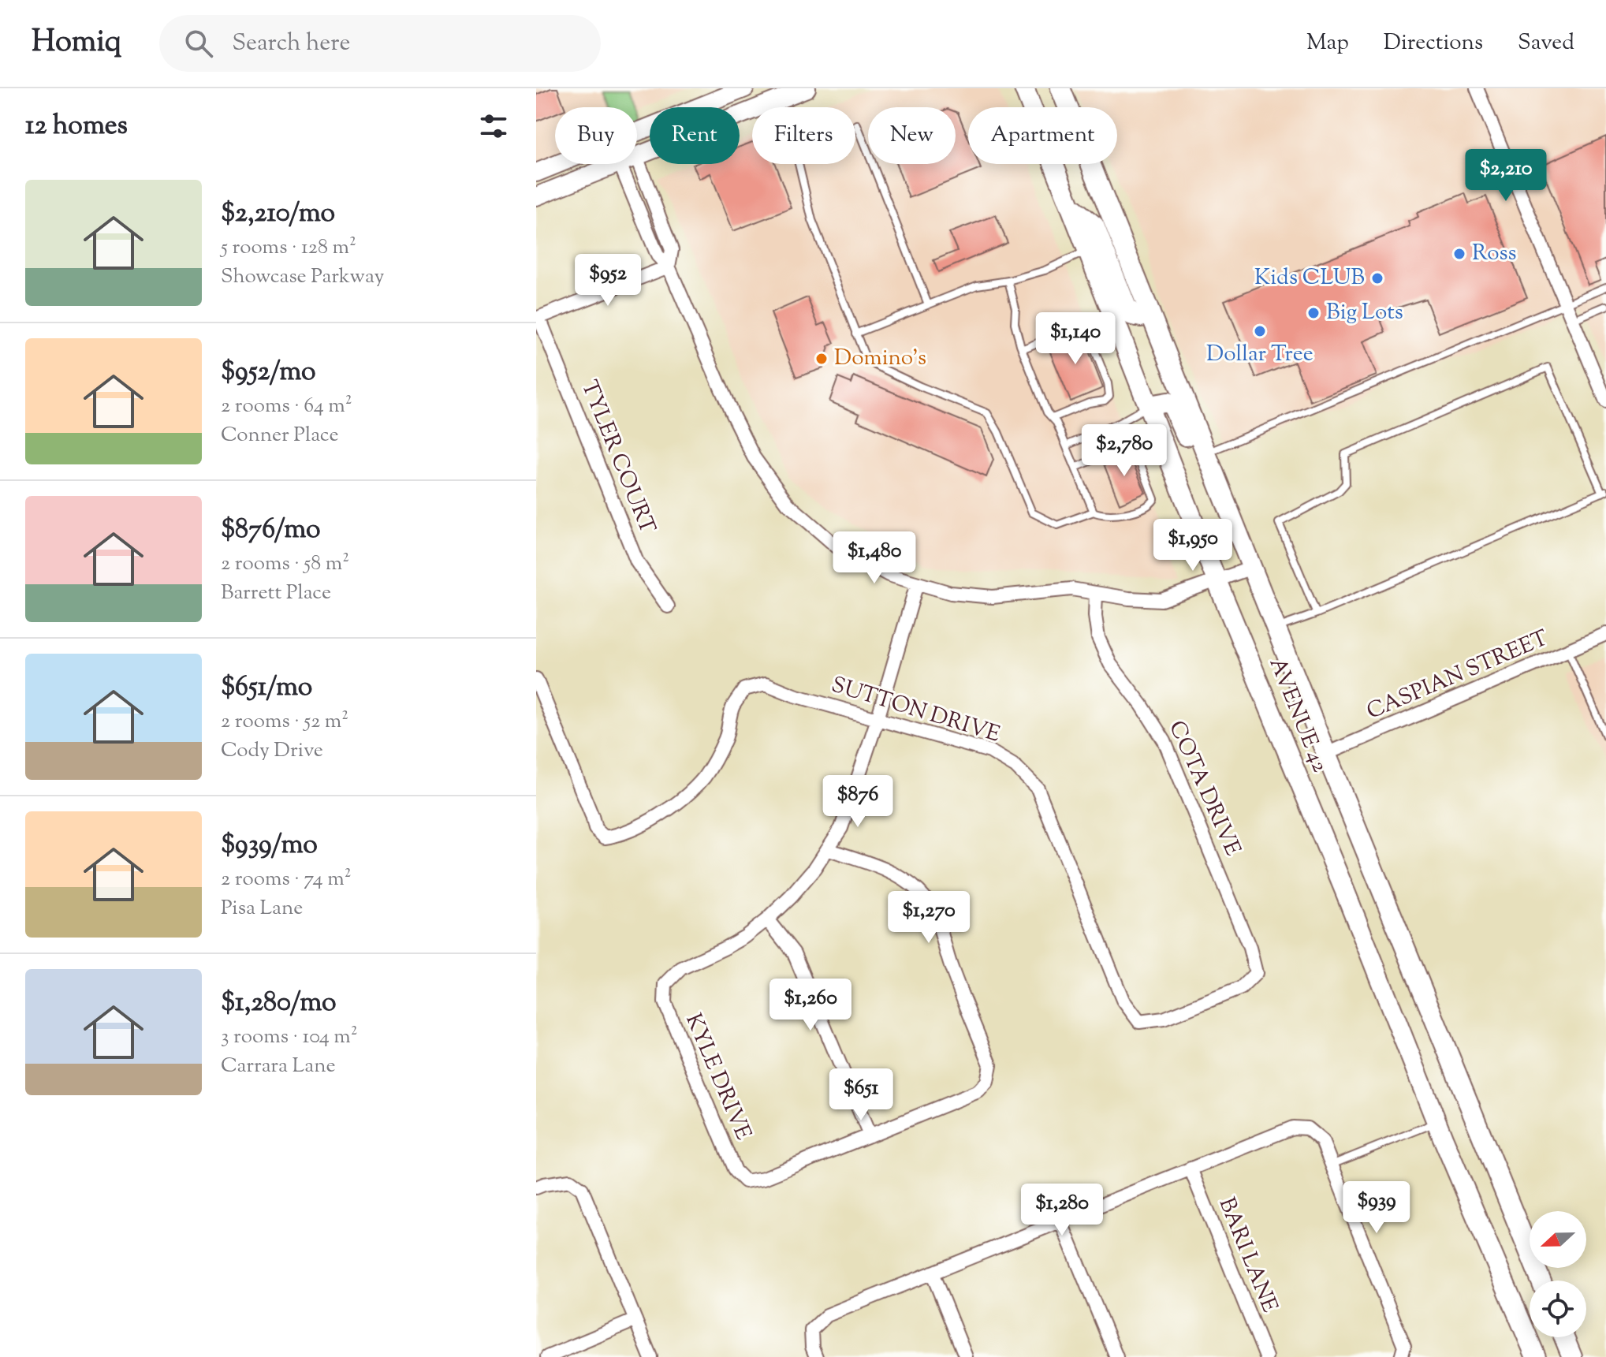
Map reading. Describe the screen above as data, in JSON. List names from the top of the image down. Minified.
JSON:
{"streets":{"main road":["AVENUE 42"],"street":["TYLER COURT","CASPIAN STREET","SUTTON DRIVE","COTA DRIVE","KYLE DRIVE","BARI LANE"]},"crossings":[["CASPIAN STREET","AVENUE 42"],["SUTTON DRIVE","COTA DRIVE"]],"places":["Ross","Kids CLUB","Big Lots","Dollar Tree","Domino's"],"north":"left","page":{"header":"Homiq","search":"Search here","nav":["Map","Directions","Saved"],"heading":"12 homes","chip":["Buy","Rent","Filters","New","Apartment"],"price":["$2,210","$952","$1,140","$2,780","$1,950","$1,480","$876","$1,270","$1,260","$651","$939","$1,280"],"list":[{"name":"$2,210/mo","note":"5 rooms · 128 m² · Showcase Parkway"},{"name":"$952/mo","note":"2 rooms · 64 m² · Conner Place"},{"name":"$876/mo","note":"2 rooms · 58 m² · Barrett Place"},{"name":"$651/mo","note":"2 rooms · 52 m² · Cody Drive"},{"name":"$939/mo","note":"2 rooms · 74 m² · Pisa Lane"},{"name":"$1,280/mo","note":"3 rooms · 104 m² · Carrara Lane"}]}}
